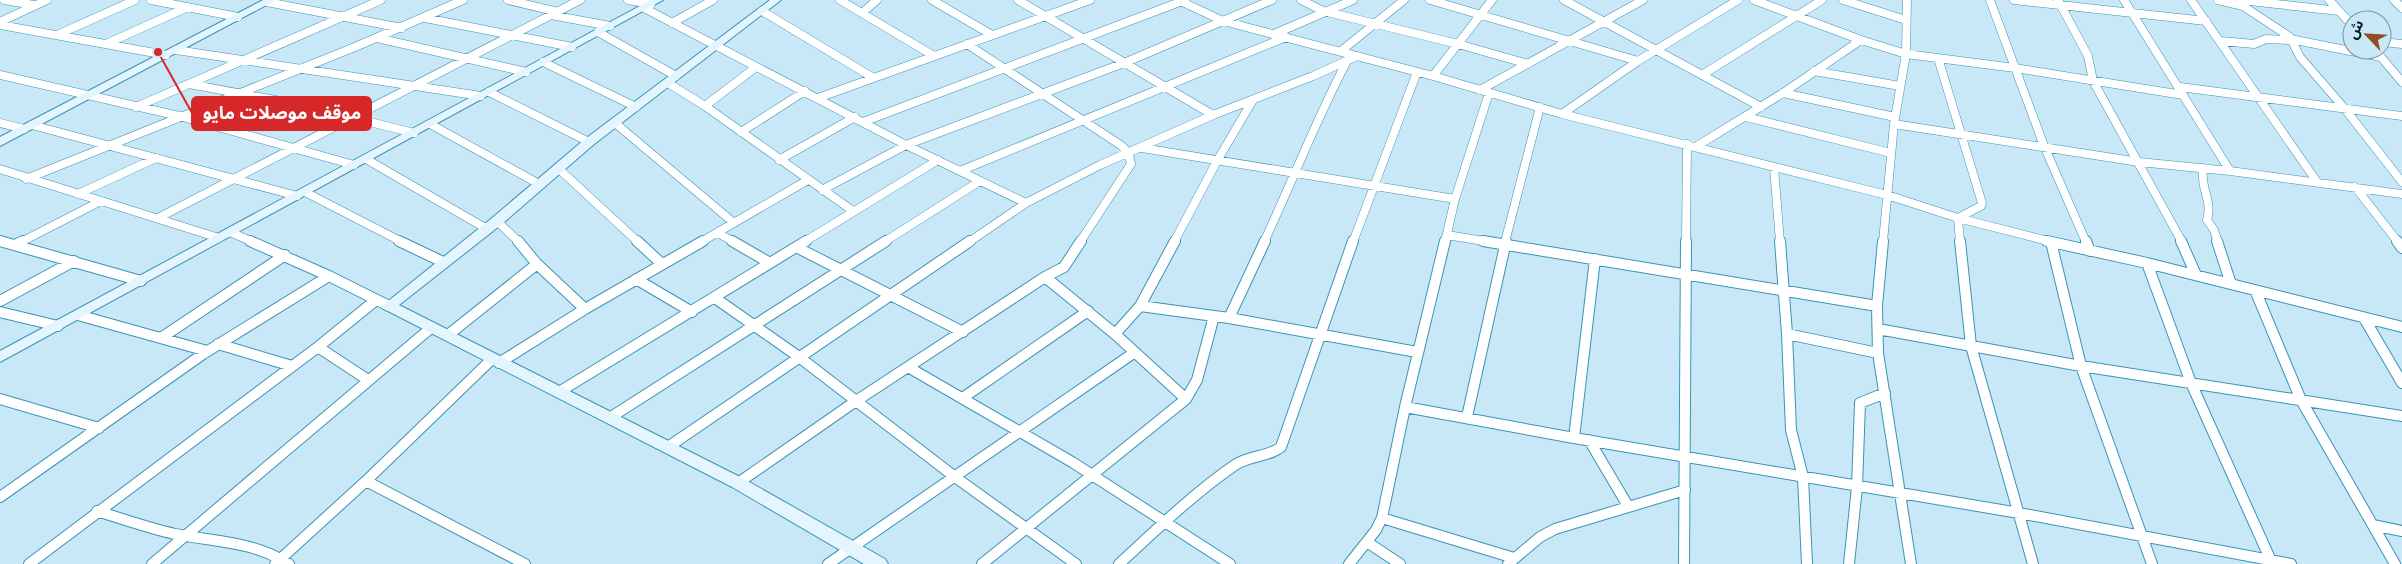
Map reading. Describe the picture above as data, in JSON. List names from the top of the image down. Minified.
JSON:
{"places":["موقف موصلات مايو"],"north":"top left"}
